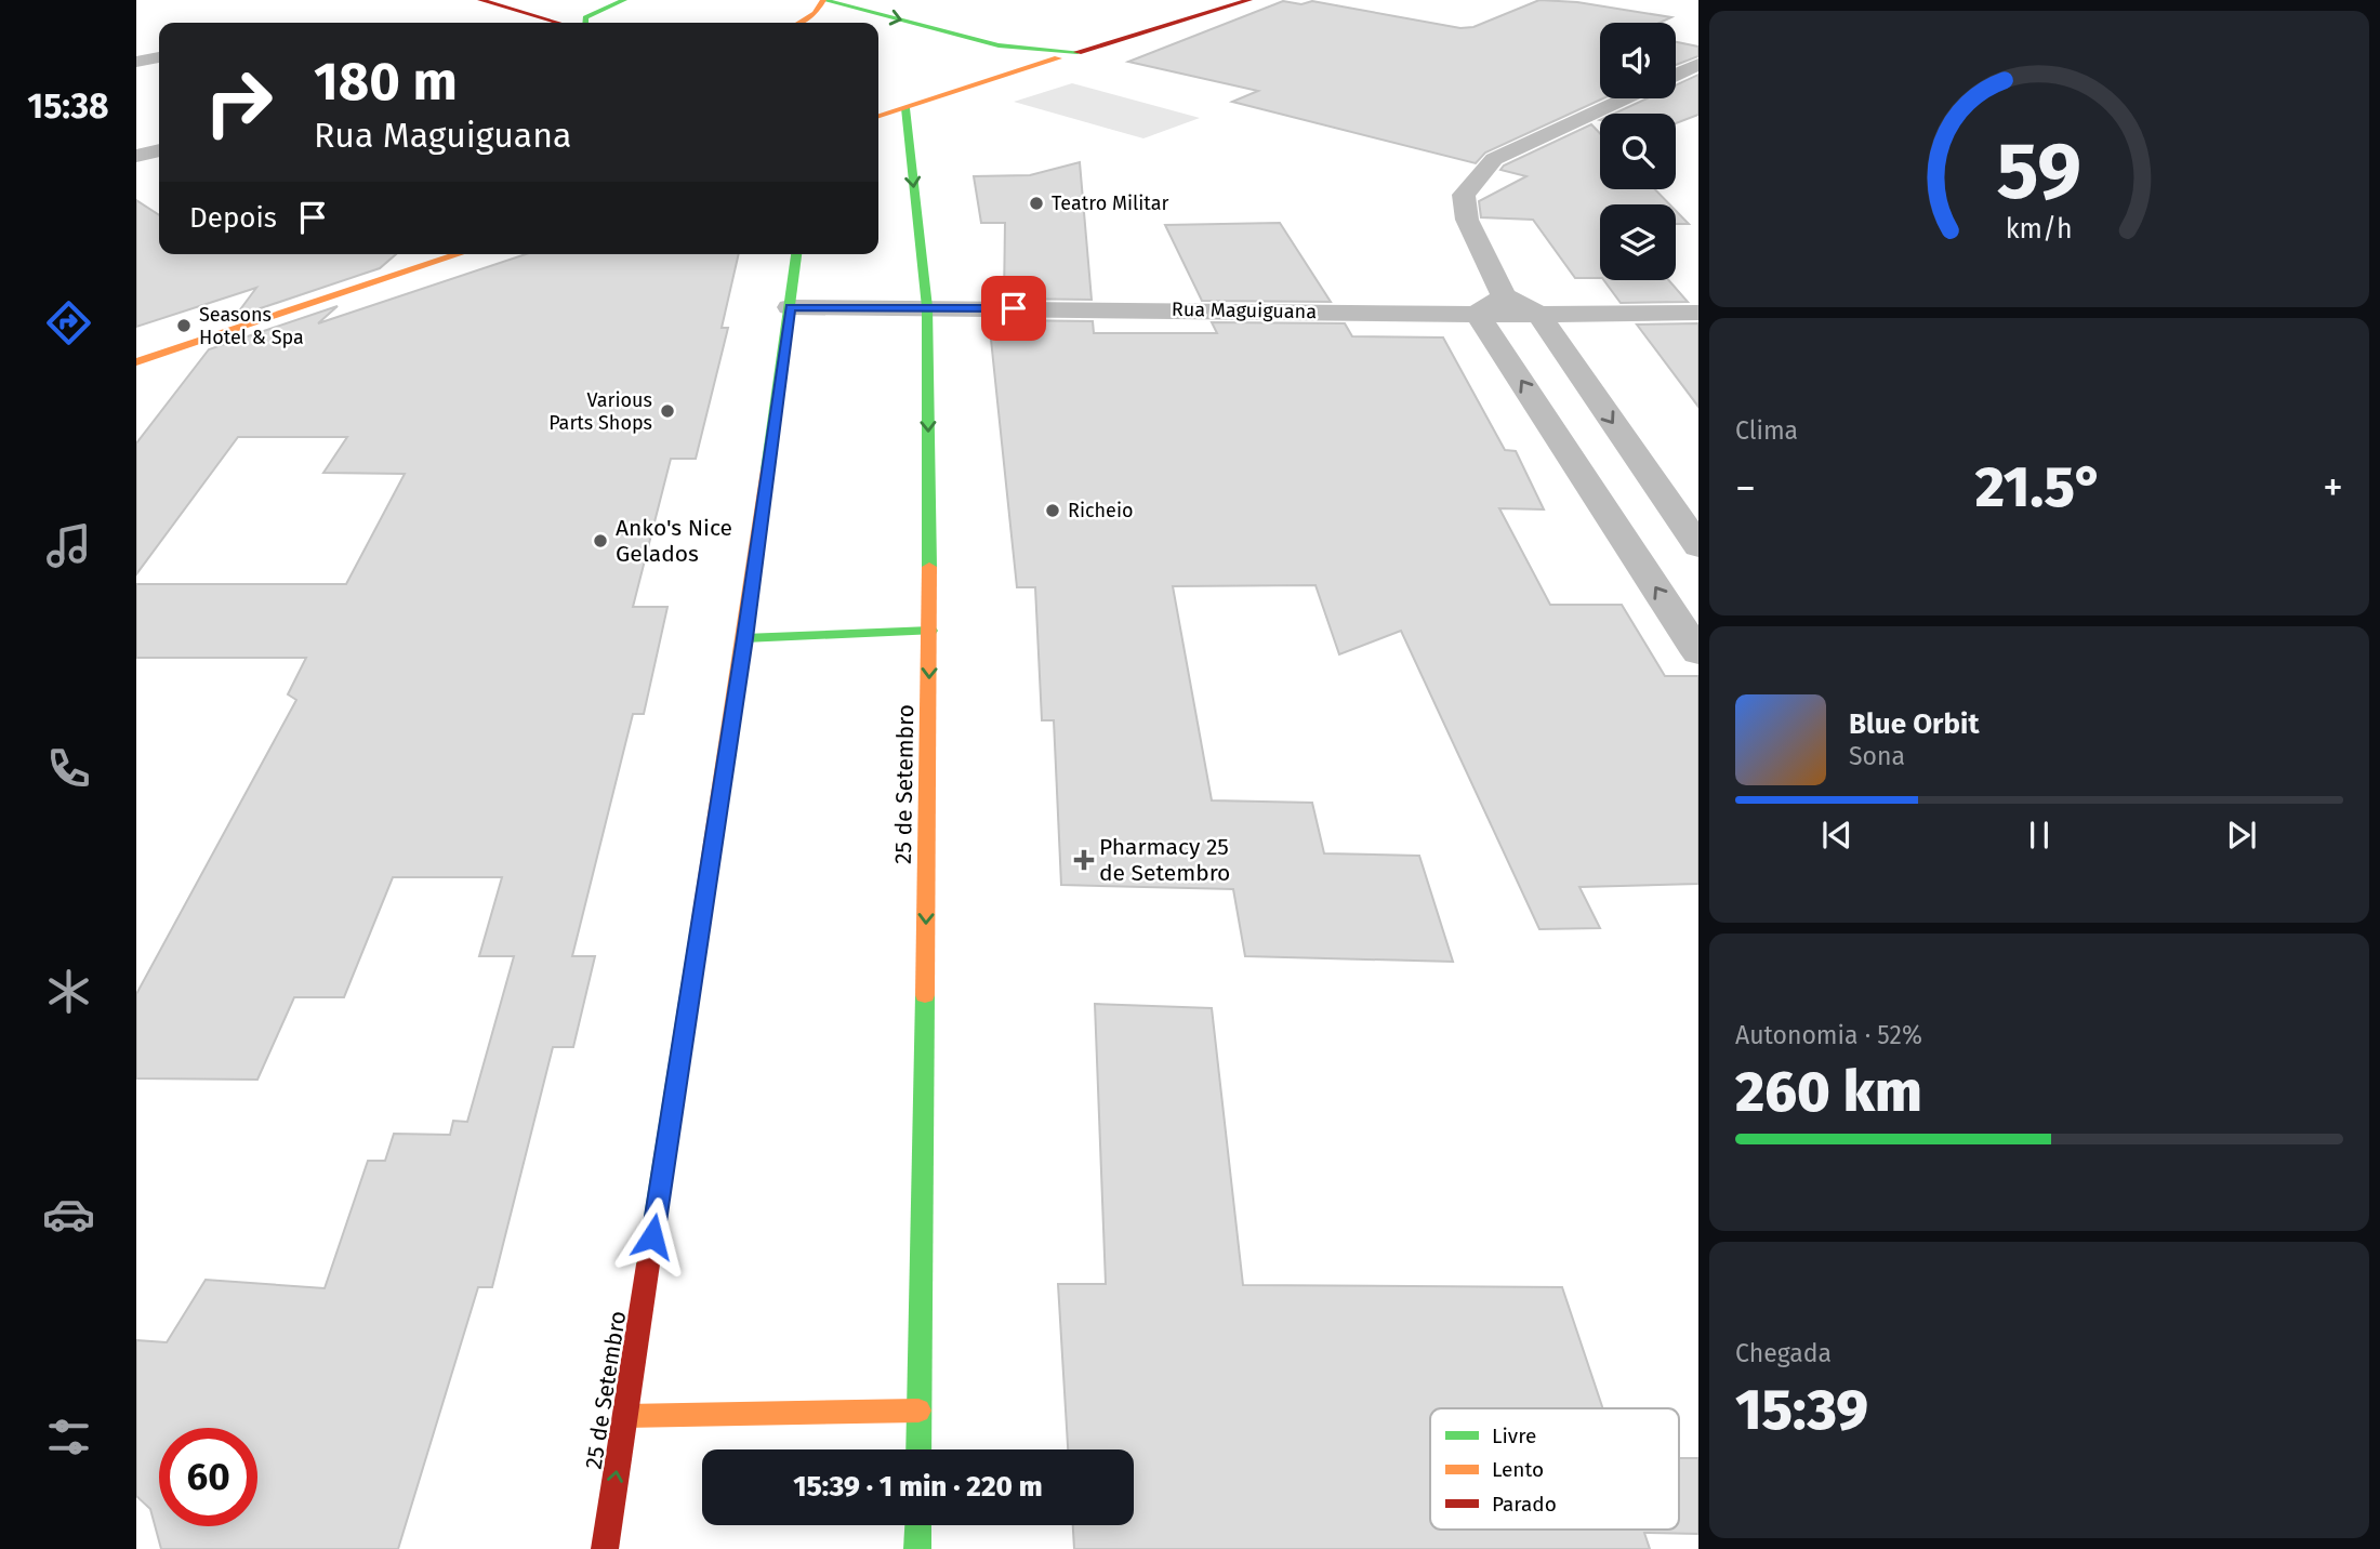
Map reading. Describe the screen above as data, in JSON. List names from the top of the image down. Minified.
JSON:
{"streets":{"main road":["25 de Setembro"],"street":["Rua Maguiguana"]},"crossings":[["Rua Maguiguana","25 de Setembro"]],"one_way":["25 de Setembro"],"places":{"other":["Teatro Militar","Seasons Hotel & Spa","Various Parts Shops","Richeio","Anko's Nice Gelados"],"health":["Pharmacy 25 de Setembro"]},"legend":["Livre","Lento","Parado"],"page":{"tabs":"15:38","turn":["180 m","Rua Maguiguana"],"then":"Depois","tile":["Clima",["Autonomia · 52%","260 km"],["Chegada","15:39"]],"heat":["−","21.5°","+"],"song":["Blue Orbit","Sona"],"limit":"60","trip":"15:39 · 1 min · 220 m","gauge":["59","km/h"]}}
